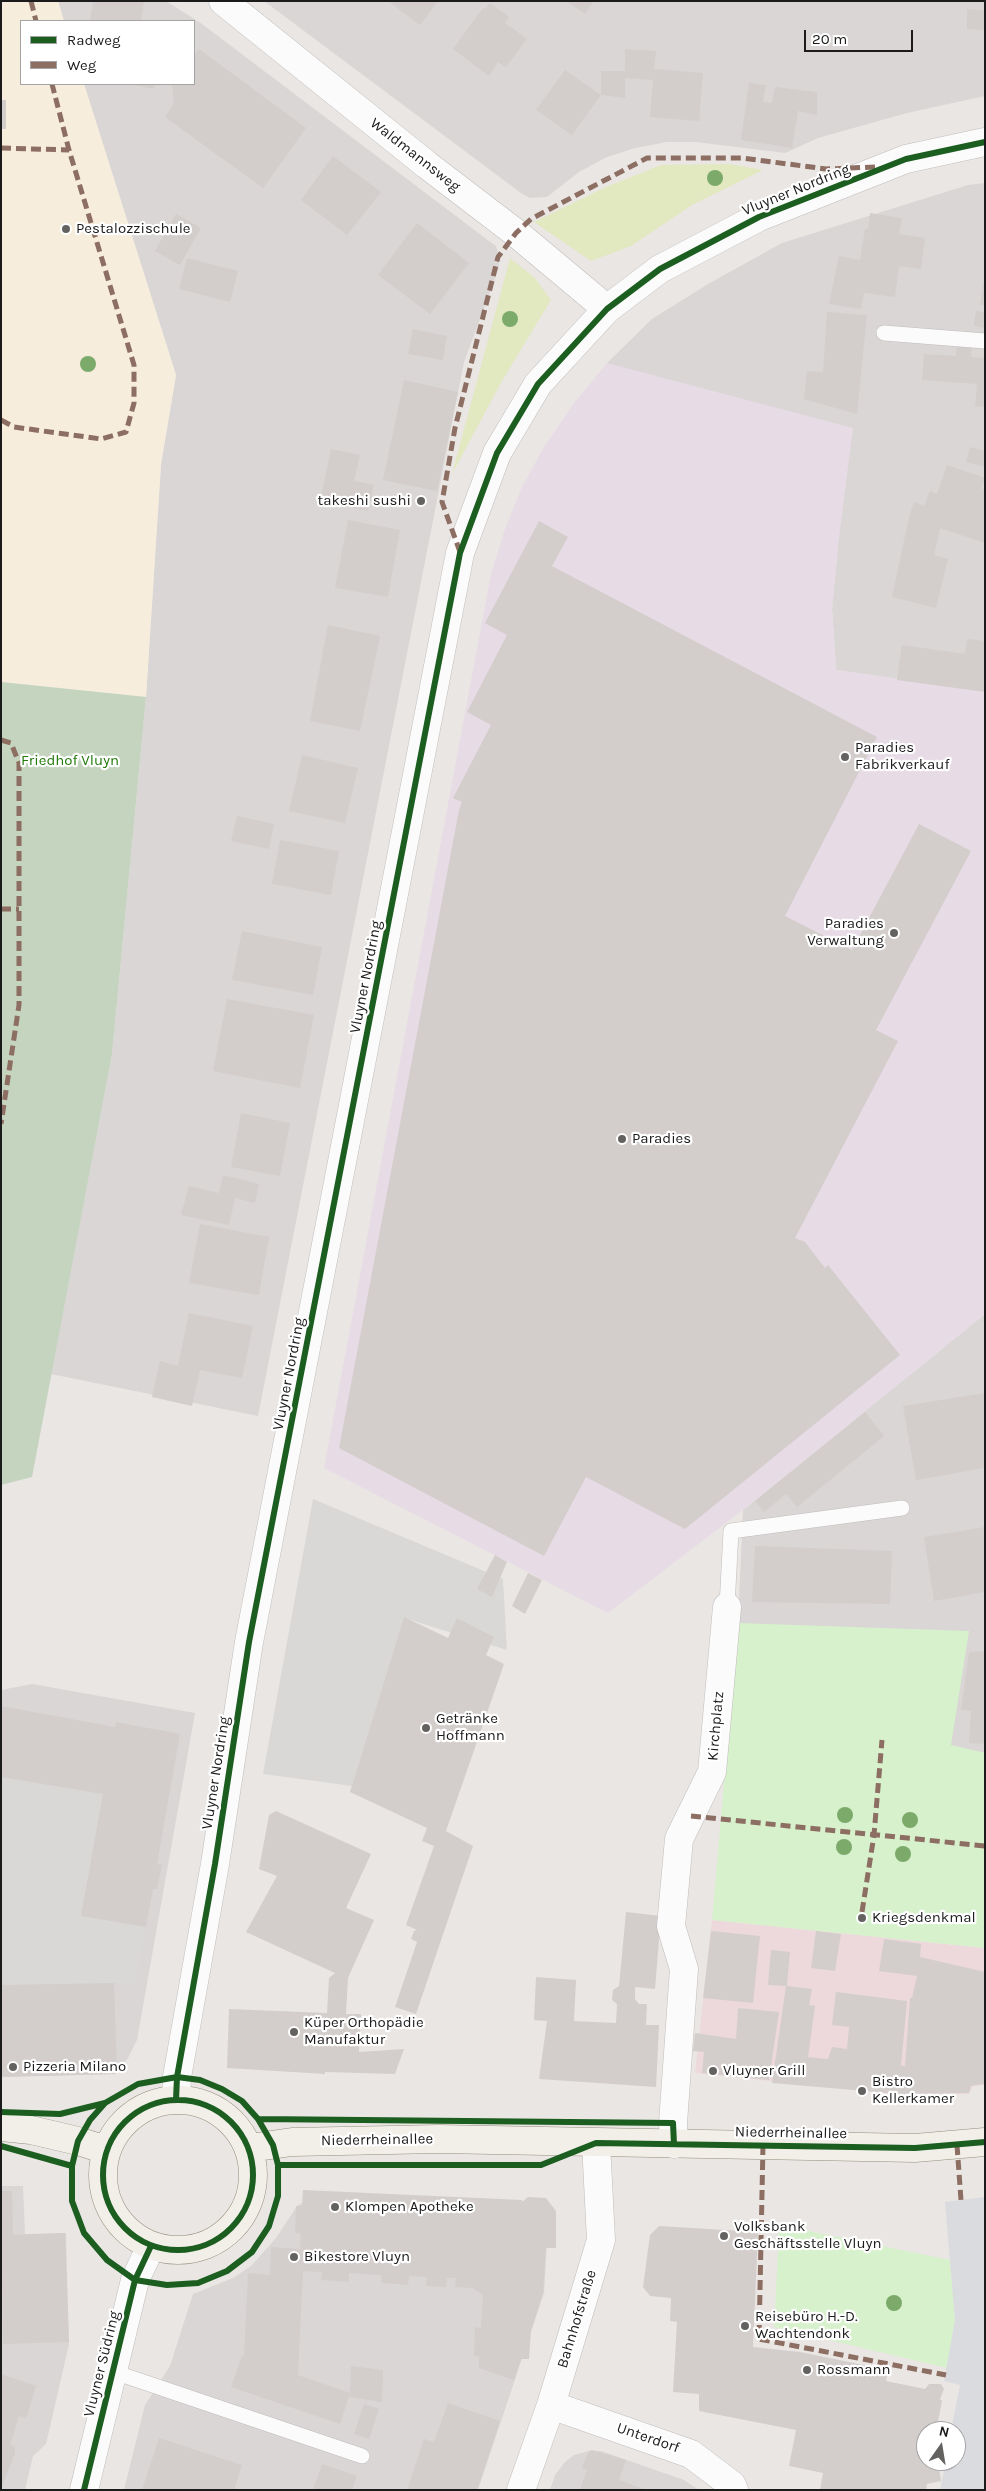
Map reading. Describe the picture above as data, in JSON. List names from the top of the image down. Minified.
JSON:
{"streets":{"main road":["Niederrheinallee"],"street":["Waldmannsweg","Vluyner Nordring","Kirchplatz","Bahnhofstraße","Vluyner Südring","Unterdorf"]},"crossings":[["Waldmannsweg","Vluyner Nordring"],["Vluyner Nordring","Niederrheinallee"],["Vluyner Nordring","Vluyner Südring"],["Kirchplatz","Niederrheinallee"],["Niederrheinallee","Bahnhofstraße"],["Niederrheinallee","Vluyner Südring"],["Bahnhofstraße","Unterdorf"]],"parks":["Friedhof Vluyn"],"places":["Pestalozzischule","takeshi sushi","Paradies Fabrikverkauf","Paradies Verwaltung","Paradies","Getränke Hoffmann","Kriegsdenkmal","Küper Orthopädie Manufaktur","Pizzeria Milano","Vluyner Grill","Bistro Kellerkamer","Klompen Apotheke","Volksbank Geschäftsstelle Vluyn","Bikestore Vluyn","Reisebüro H.-D. Wachtendonk","Rossmann"],"legend":["Radweg","Weg"],"scale_bar":"20 m","north":"top"}
